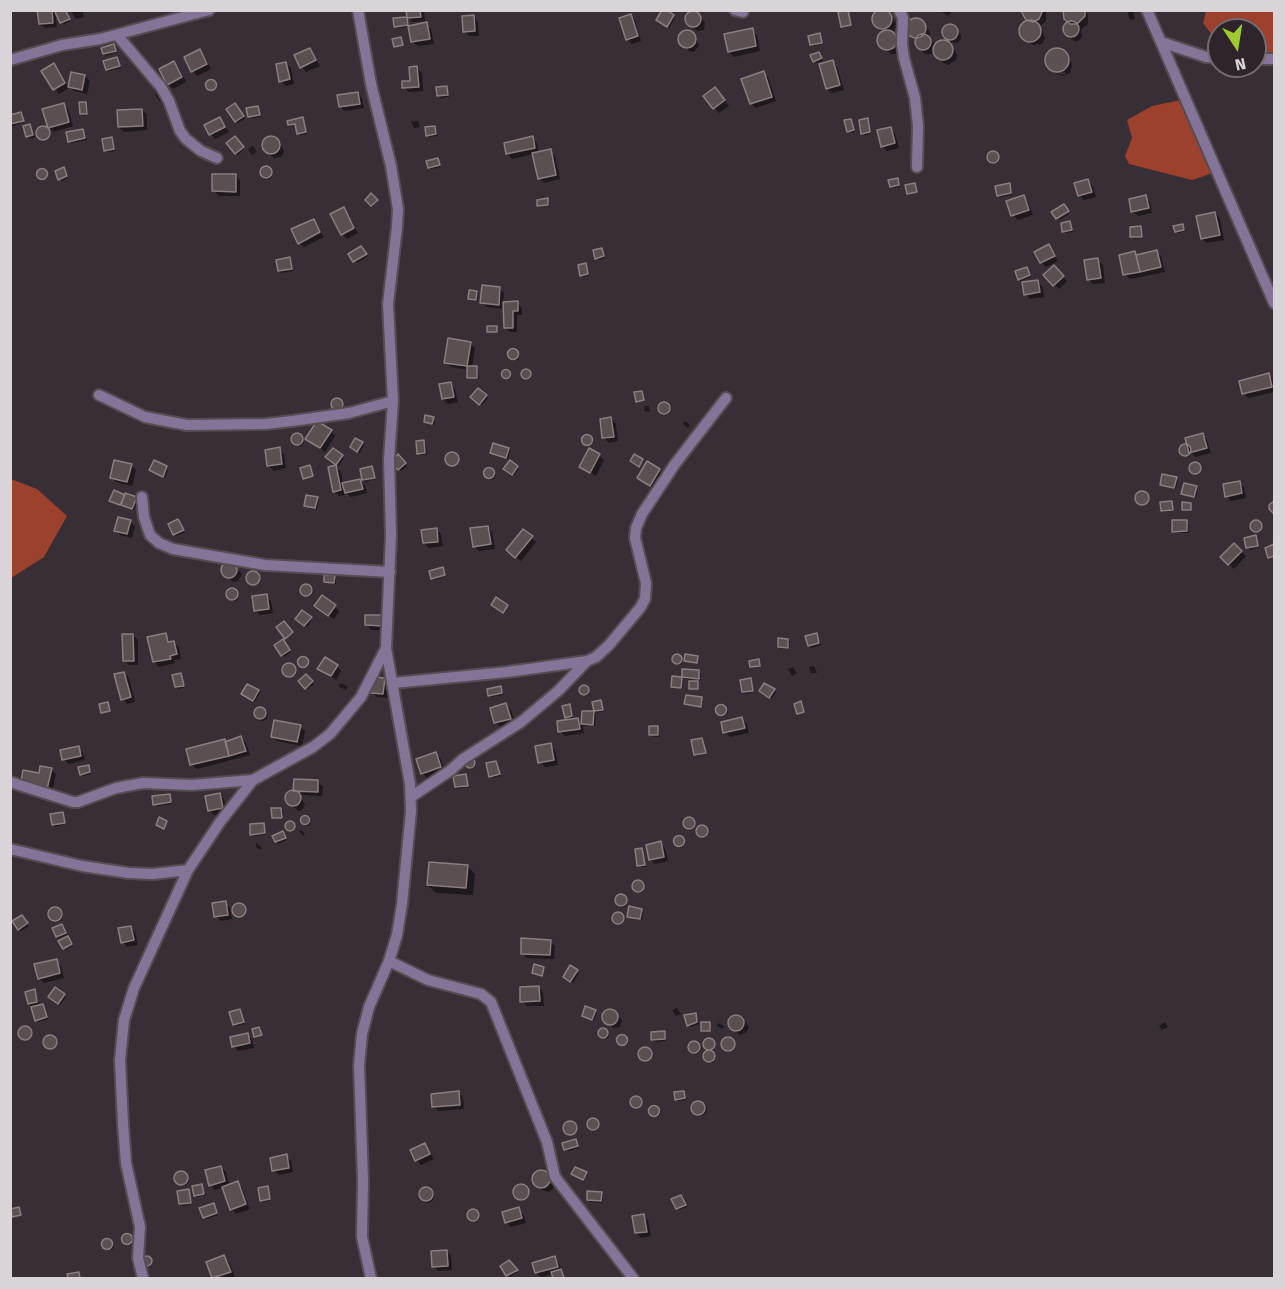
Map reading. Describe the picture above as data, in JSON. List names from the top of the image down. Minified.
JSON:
{"north":"bottom"}
